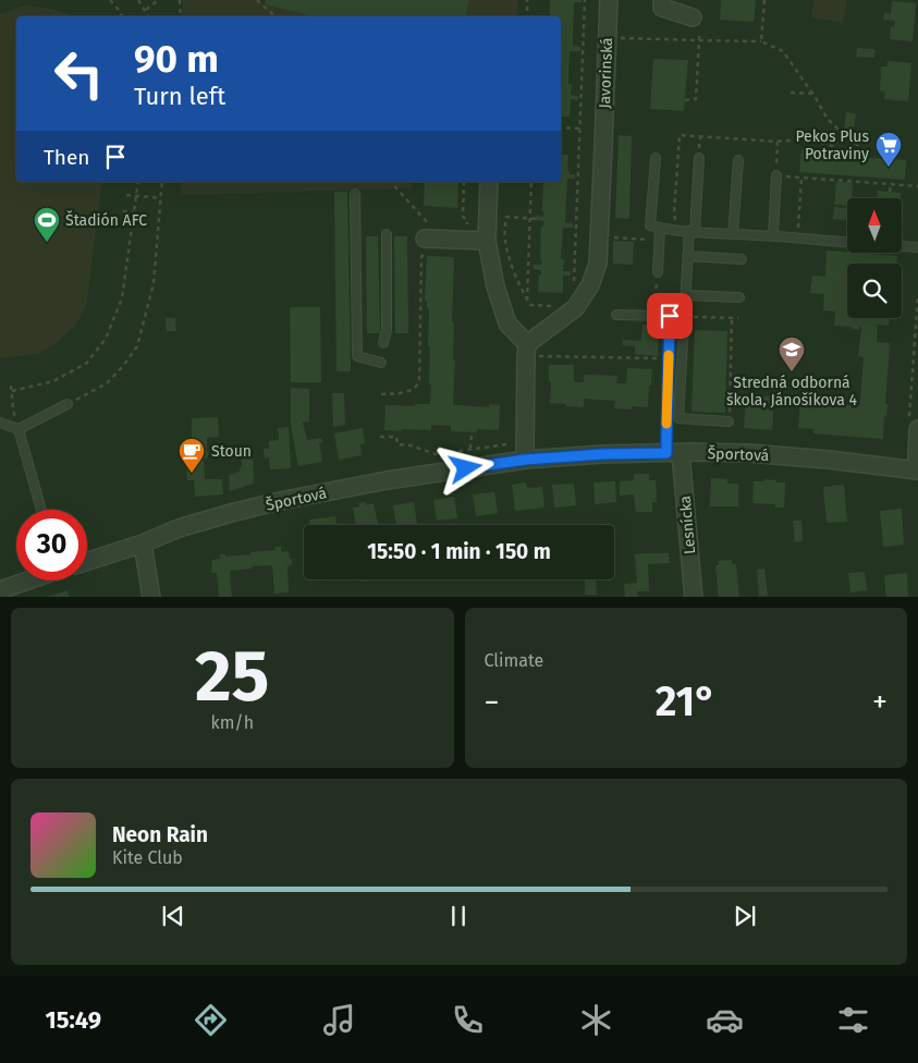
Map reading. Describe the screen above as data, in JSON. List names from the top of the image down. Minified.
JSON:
{"streets":{"street":["Javorinská","Športová","Lesnícka"]},"crossings":[["Športová","Lesnícka"]],"places":{"supermarket":["Pekos Plus Potraviny"],"sports":["Štadión AFC"],"school or university":["Stredná odborná škola, Jánošíkova 4"],"cafe":["Stoun"]},"north":"top","page":{"turn":["90 m","Turn left"],"then":"Then","limit":"30","trip":"15:50 · 1 min · 150 m","tile":[["25","km/h"],"Climate"],"heat":["−","21°","+"],"song":["Neon Rain","Kite Club"],"tabs":"15:49"}}
